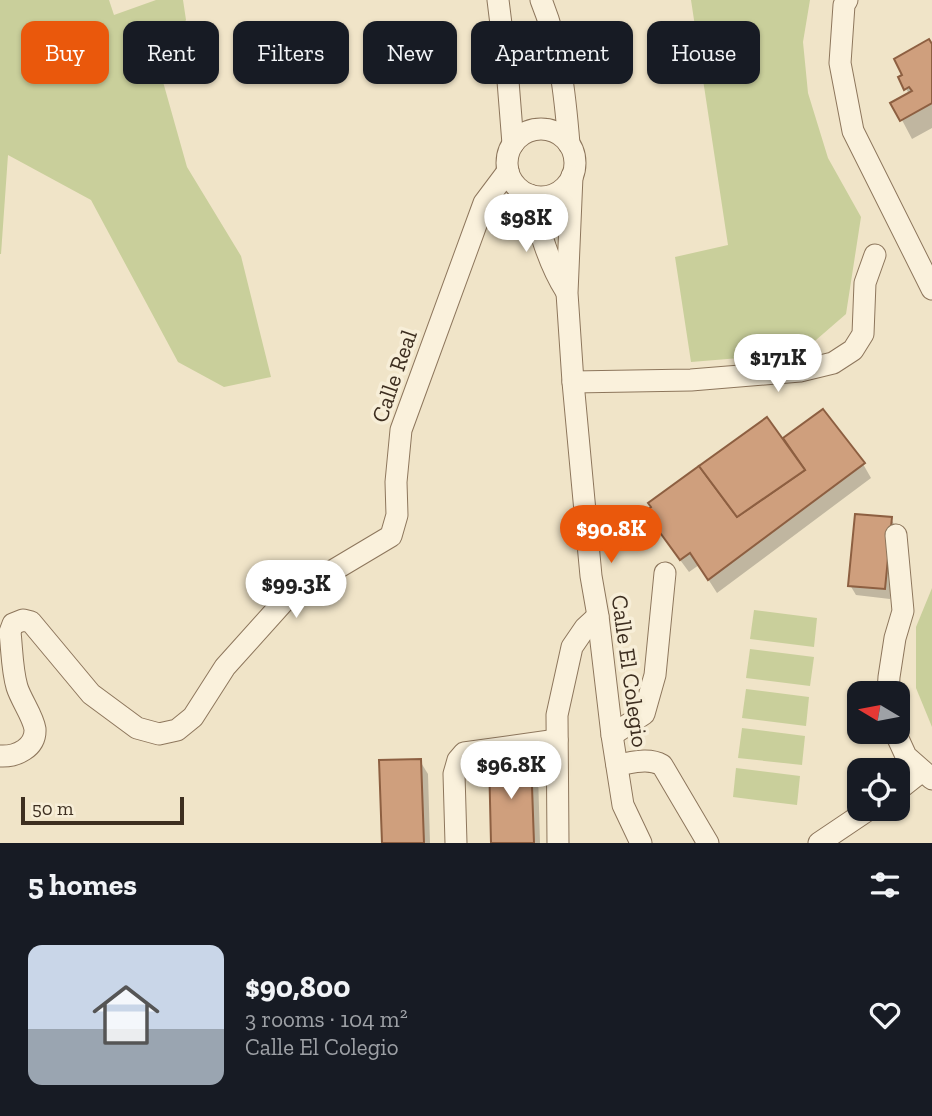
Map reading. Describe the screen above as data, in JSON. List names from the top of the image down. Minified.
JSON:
{"streets":{"street":["Calle Real","Calle El Colegio"]},"crossings":[["Calle Real","Calle El Colegio"]],"scale_bar":"50 m","north":"left","page":{"chip":["Buy","Rent","Filters","New","Apartment","House"],"price":["$98K","$171K","$90.8K","$99.3K","$96.8K"],"scale":"50 m","heading":"5 homes","list":[{"name":"$90,800","note":"3 rooms · 104 m² · Calle El Colegio"}]}}
